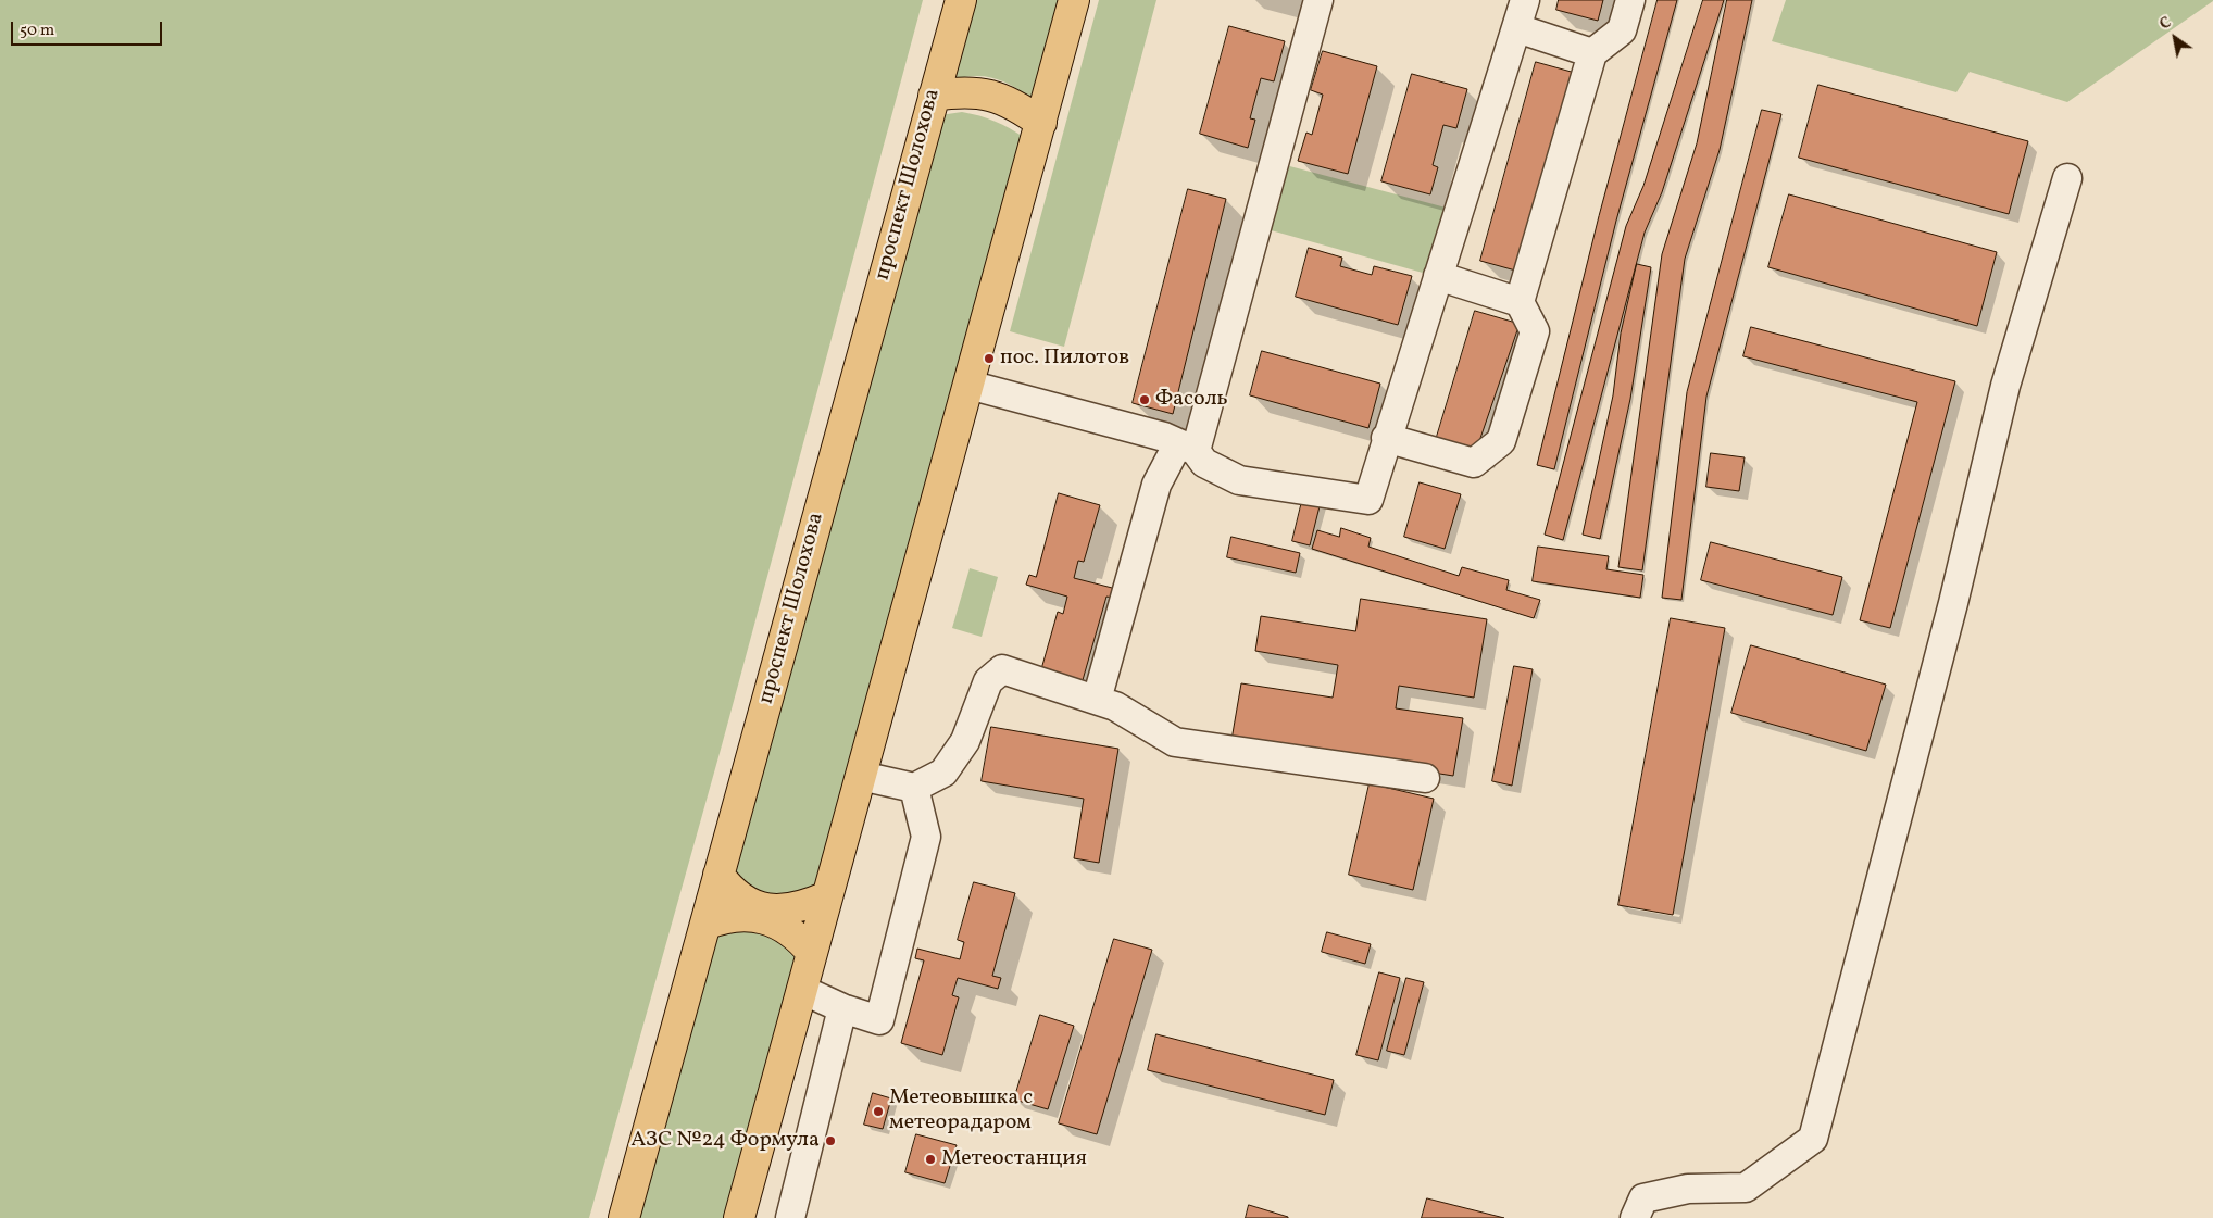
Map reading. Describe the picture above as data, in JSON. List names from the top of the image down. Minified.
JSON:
{"streets":{"main road":["проспект Шолохова"]},"places":["пос. Пилотов","Фасоль","Метеовышка с метеорадаром","АЗС №24 Формула","Метеостанция"],"scale_bar":"50 m","north":"top left"}
